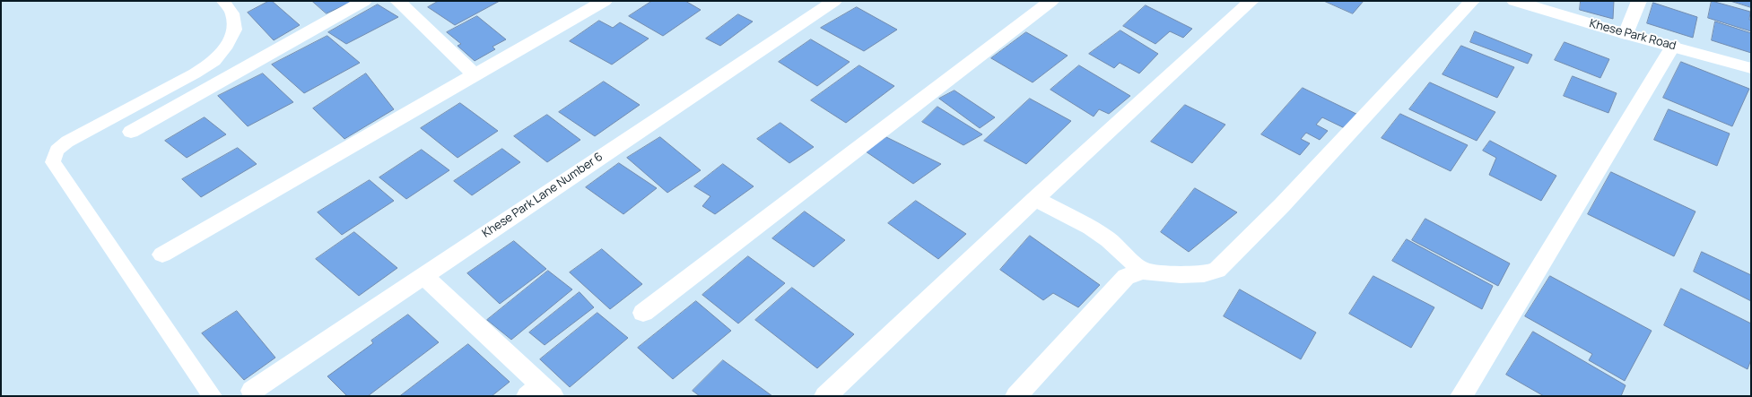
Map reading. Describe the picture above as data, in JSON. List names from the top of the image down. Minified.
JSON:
{"streets":{"street":["Khese Park Road","Khese Park Lane Number 6"]}}
